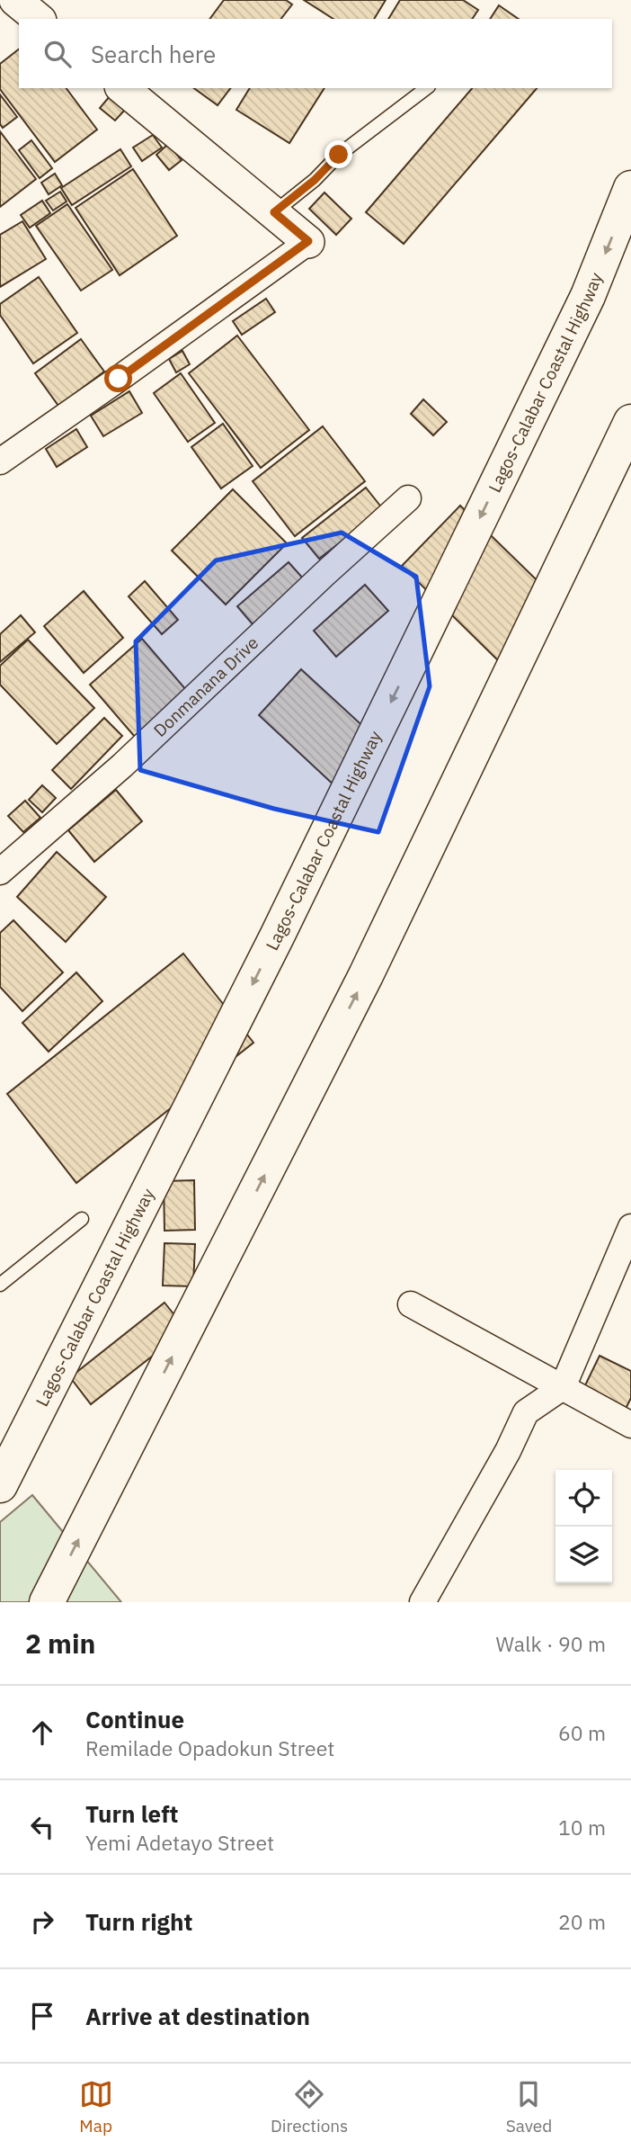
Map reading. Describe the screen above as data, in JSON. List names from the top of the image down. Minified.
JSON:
{"streets":{"highway":["Lagos-Calabar Coastal Highway"],"street":["Donmanana Drive"]},"page":{"search":"Search here","heading":["2 min","Walk · 90 m"],"list":[["Continue","Remilade Opadokun Street","60 m"],["Turn left","Yemi Adetayo Street","10 m"],["Turn right","20 m"],"Arrive at destination"],"nav":["Map","Directions","Saved"]}}
